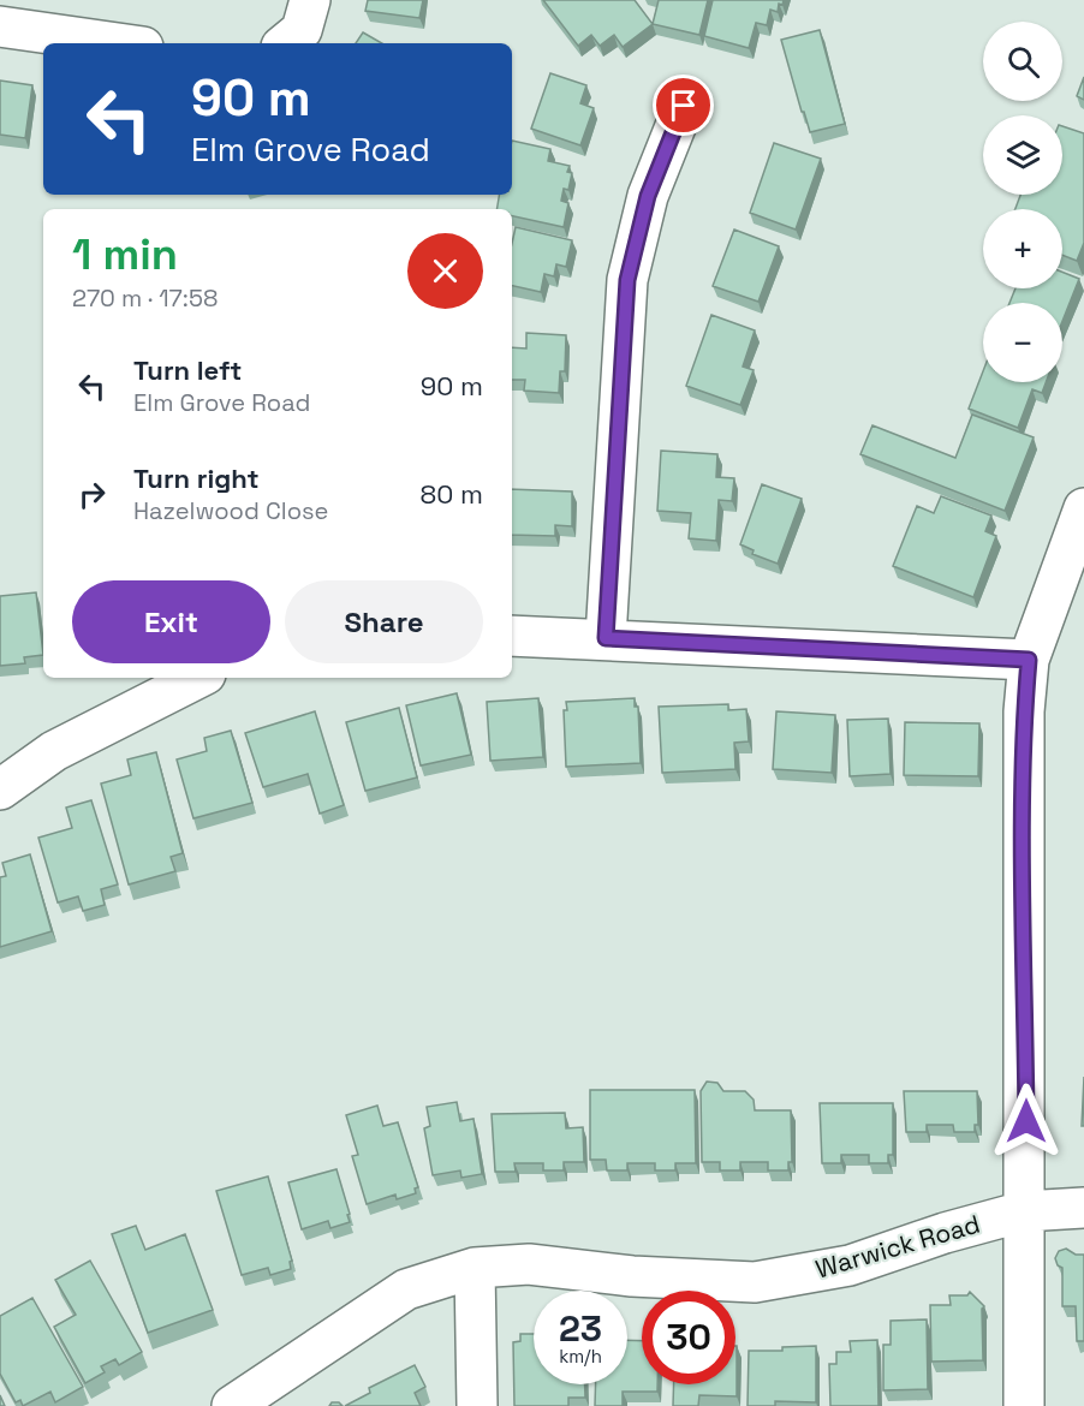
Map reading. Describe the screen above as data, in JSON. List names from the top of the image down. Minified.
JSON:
{"streets":{"street":["Warwick Road"]},"page":{"map_buttons":["+","−"],"turn":["90 m","Elm Grove Road"],"heading":["1 min","270 m · 17:58"],"list":[{"name":"Turn left","note":"Elm Grove Road","value":"90 m"},{"name":"Turn right","note":"Hazelwood Close","value":"80 m"}],"buttons":["Exit","Share"],"speed":"23 km/h","limit":"30"}}
